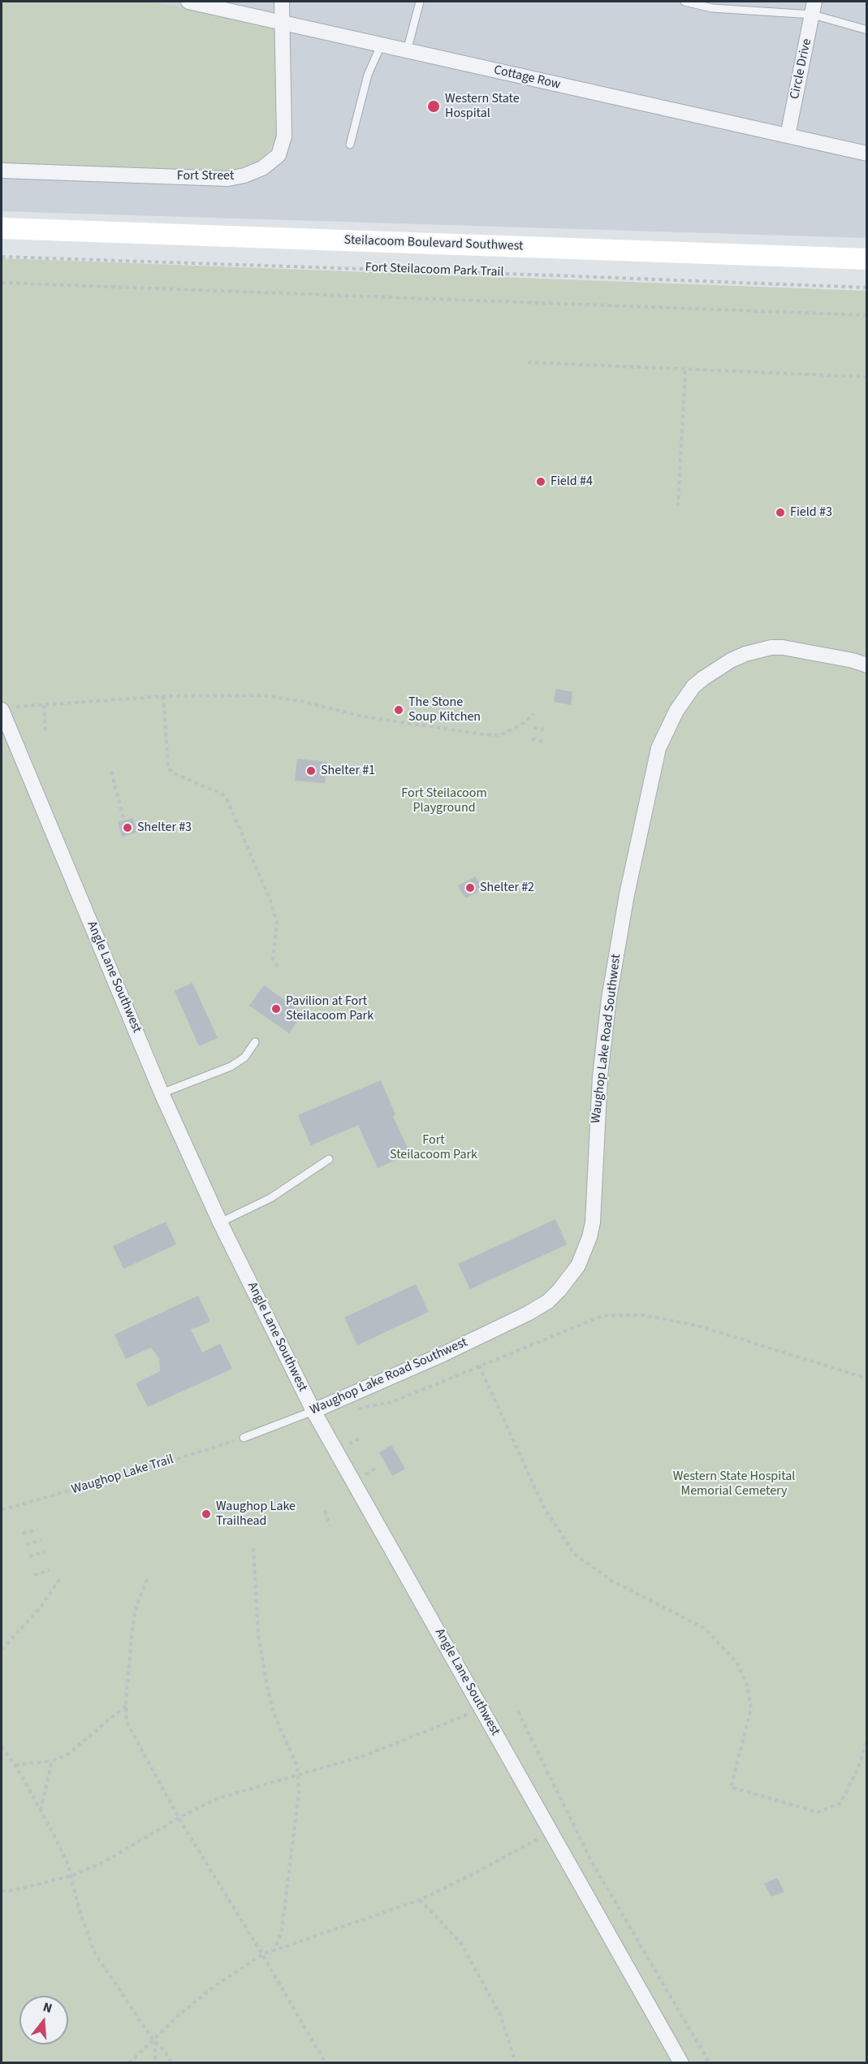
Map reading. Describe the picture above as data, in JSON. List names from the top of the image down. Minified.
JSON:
{"streets":{"main road":["Steilacoom Boulevard Southwest"],"street":["Circle Drive","Cottage Row","Fort Street","Angle Lane Southwest","Waughop Lake Road Southwest"],"path":["Fort Steilacoom Park Trail","Waughop Lake Trail"]},"crossings":[["Circle Drive","Cottage Row"],["Cottage Row","Fort Street"],["Angle Lane Southwest","Waughop Lake Road Southwest"],["Waughop Lake Road Southwest","Waughop Lake Trail"]],"parks":["Fort Steilacoom Playground","Fort Steilacoom Park","Western State Hospital Memorial Cemetery"],"places":["Western State Hospital","Field #4","Field #3","The Stone Soup Kitchen","Shelter #1","Shelter #3","Shelter #2","Pavilion at Fort Steilacoom Park","Waughop Lake Trailhead"],"north":"top"}
